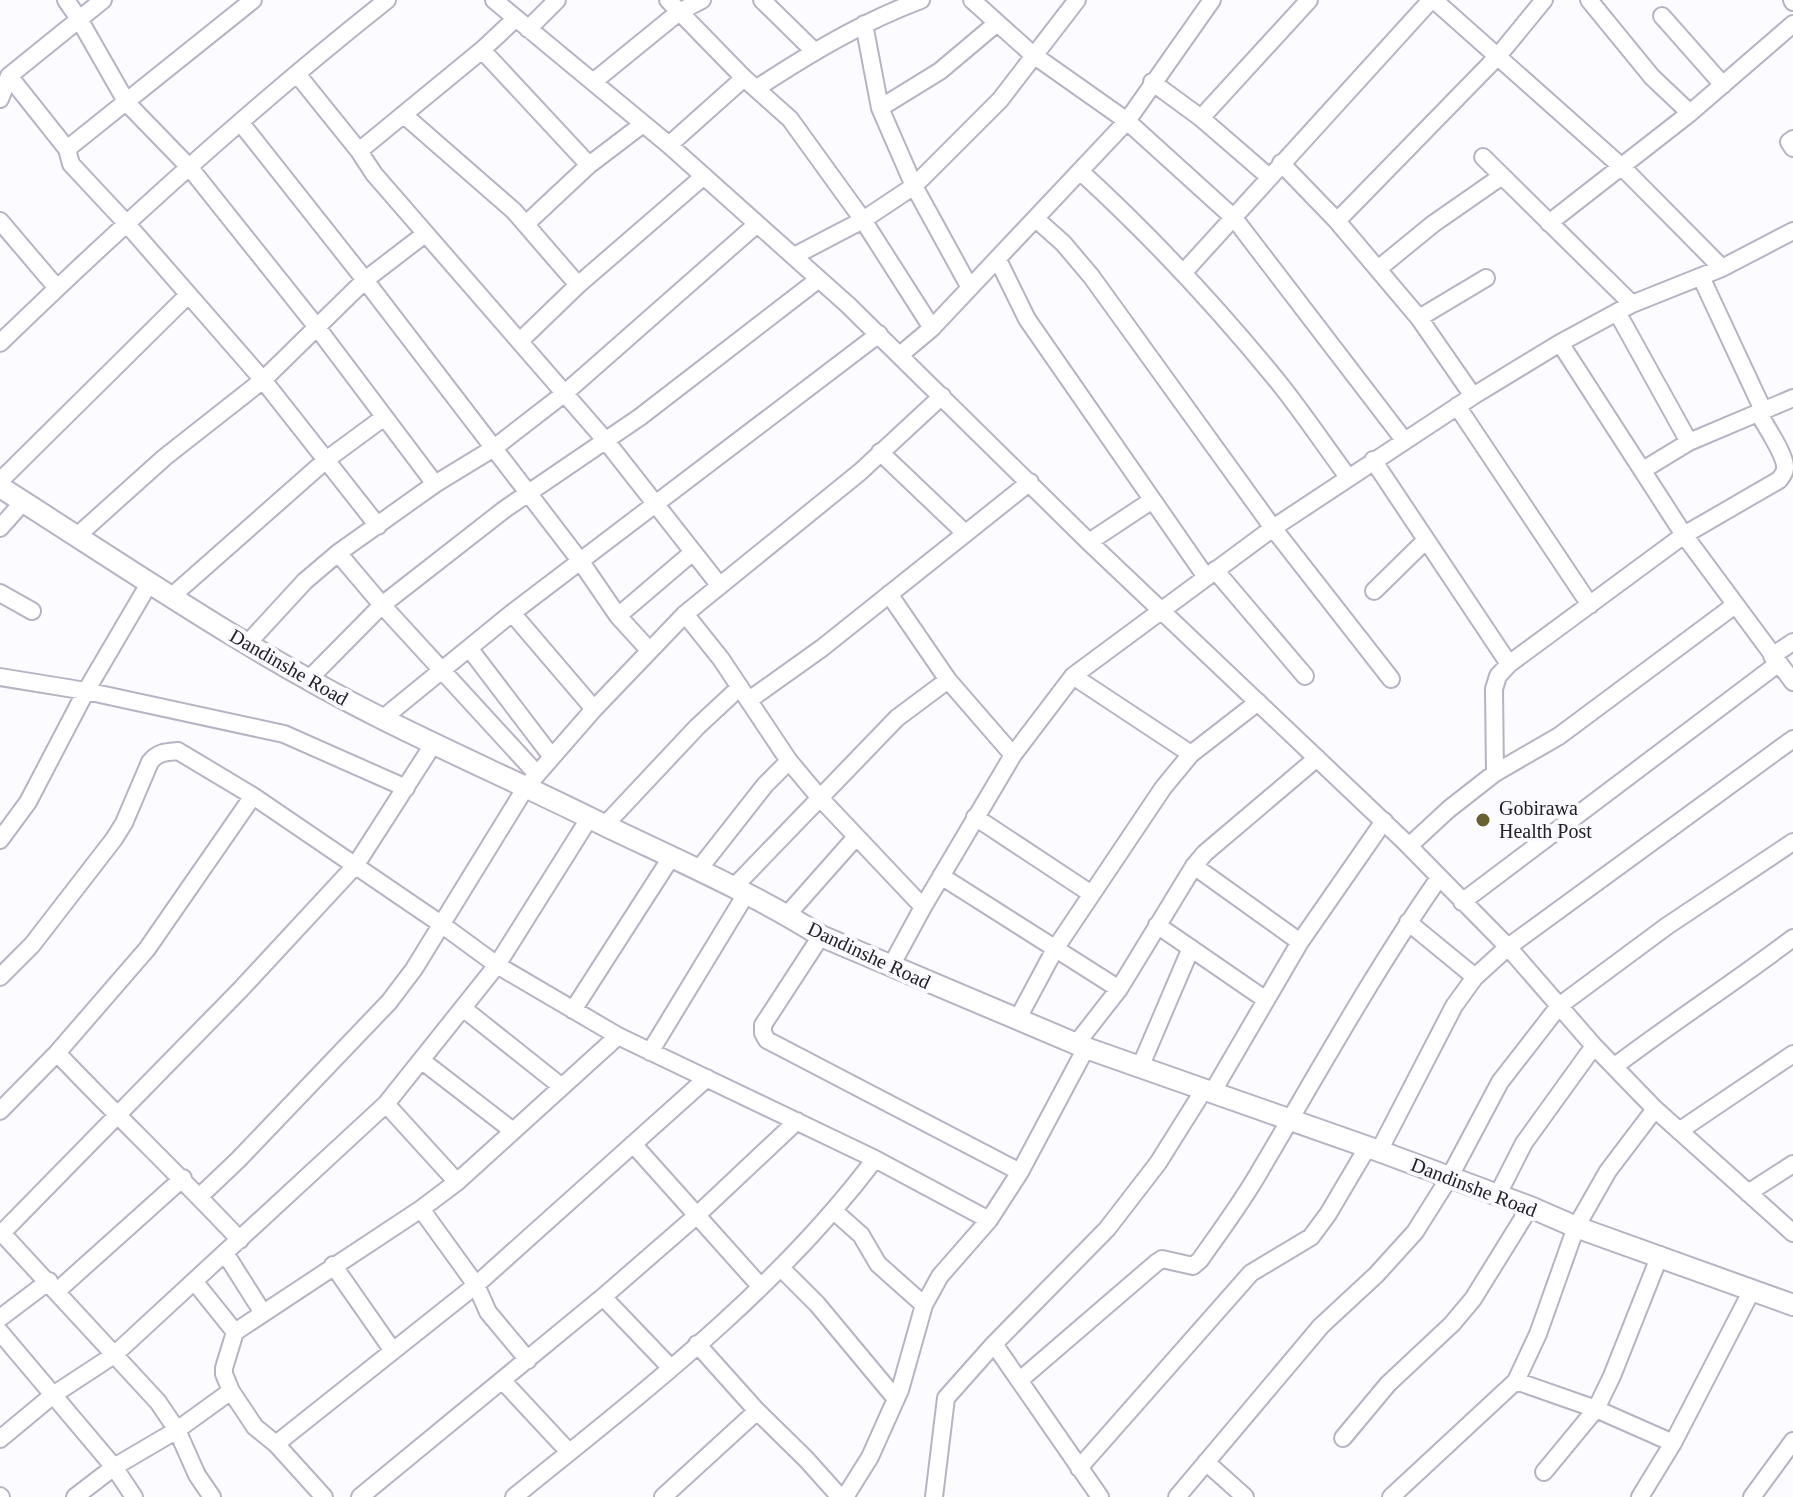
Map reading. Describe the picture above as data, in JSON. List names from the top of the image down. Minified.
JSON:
{"streets":{"street":["Dandinshe Road"]},"places":["Gobirawa Health Post"]}
